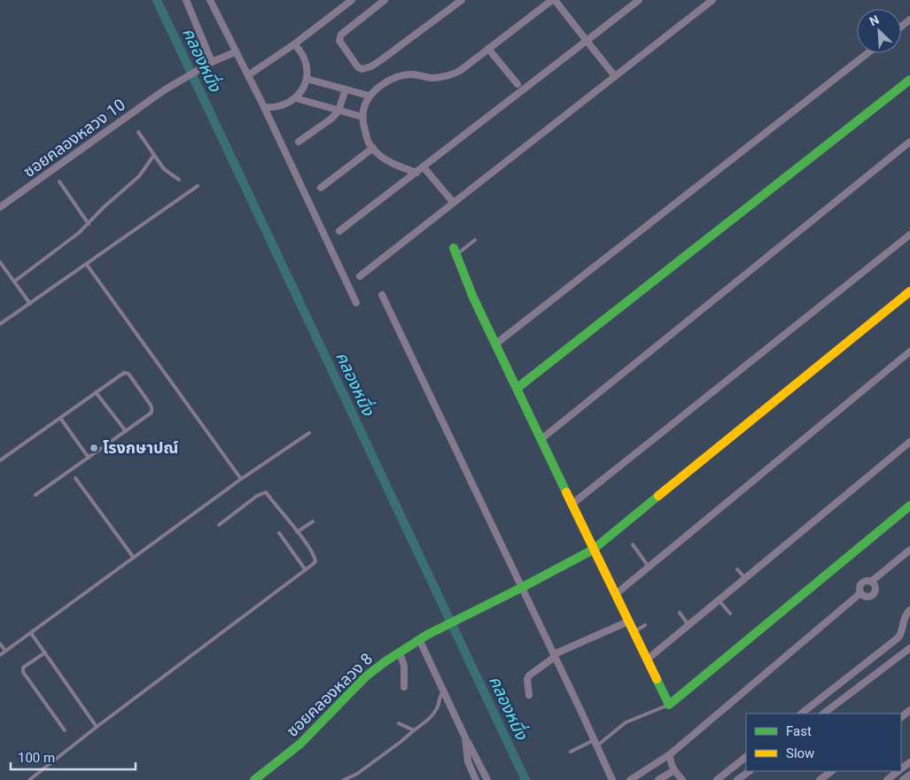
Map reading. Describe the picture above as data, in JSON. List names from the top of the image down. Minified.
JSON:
{"streets":{"street":["ซอยคลองหลวง 10","ซอยคลองหลวง 8"]},"water":["คลองหนึ่ง"],"places":["โรงกษาปณ์"],"legend":["Fast","Slow"],"scale_bar":"100 m","north":"top left"}
